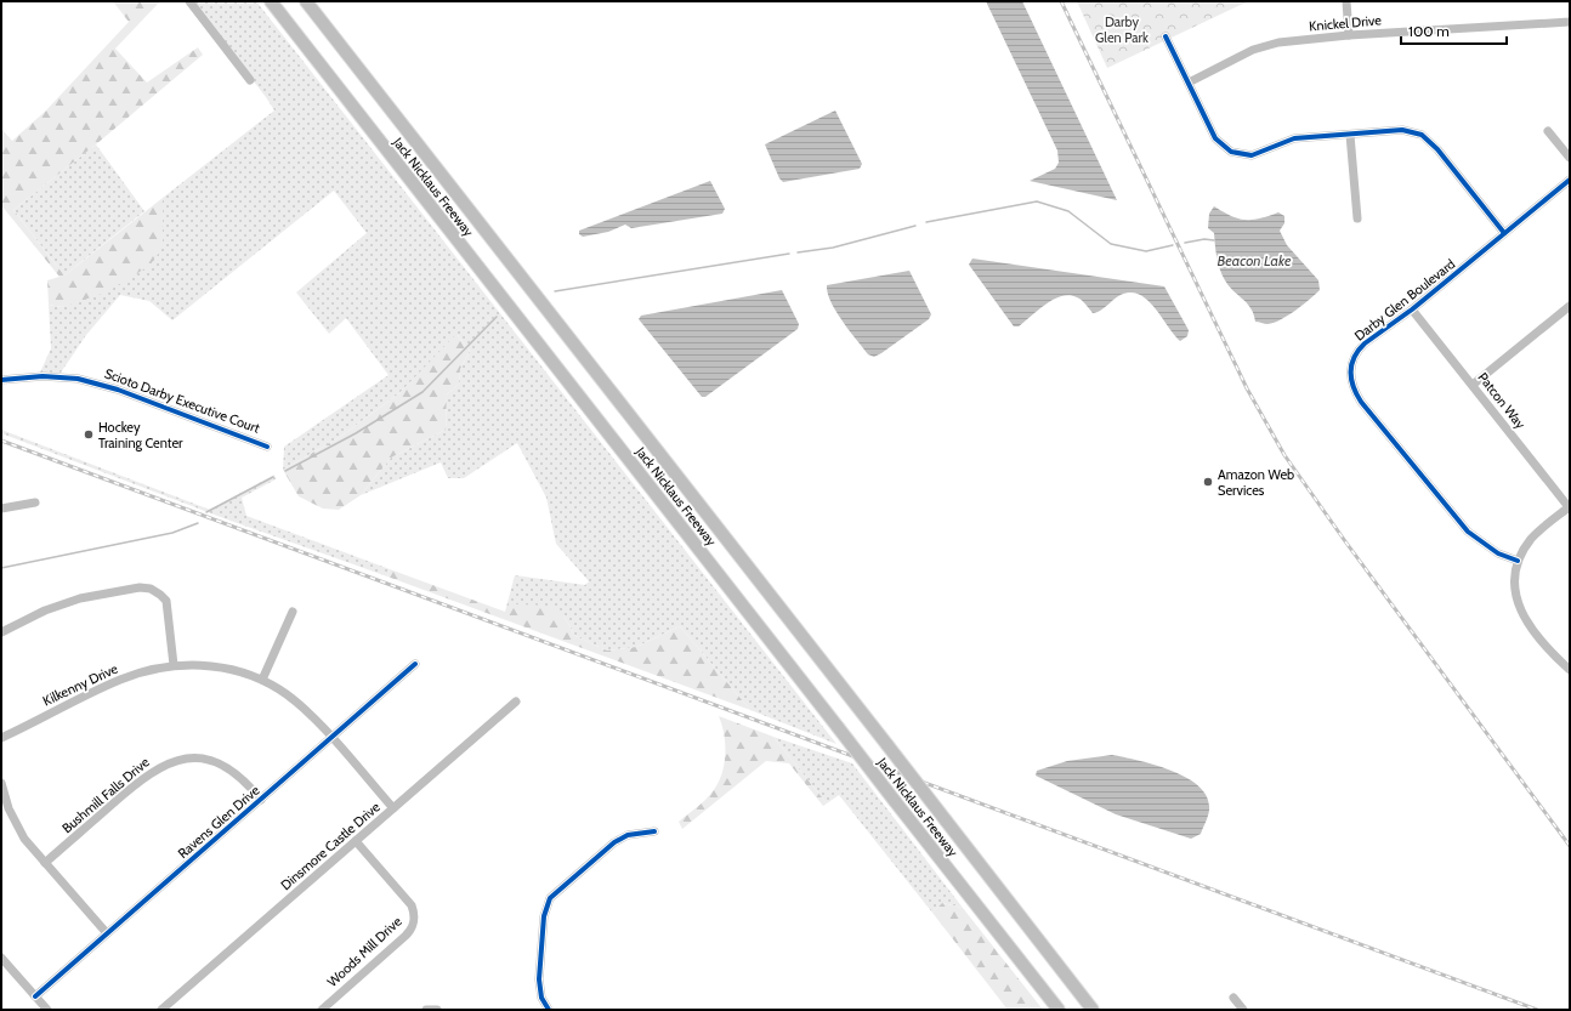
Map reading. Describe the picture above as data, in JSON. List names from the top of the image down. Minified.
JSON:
{"streets":{"highway":["Jack Nicklaus Freeway"],"street":["Knickel Drive","Darby Glen Boulevard","Scioto Darby Executive Court","Patcon Way","Kilkenny Drive","Bushmill Falls Drive","Ravens Glen Drive","Dinsmore Castle Drive","Woods Mill Drive"]},"crossings":[["Darby Glen Boulevard","Patcon Way"],["Kilkenny Drive","Ravens Glen Drive"],["Kilkenny Drive","Dinsmore Castle Drive"],["Bushmill Falls Drive","Ravens Glen Drive"],["Dinsmore Castle Drive","Woods Mill Drive"]],"water":["Beacon Lake"],"parks":["Darby Glen Park"],"places":["Hockey Training Center","Amazon Web Services"],"scale_bar":"100 m"}
